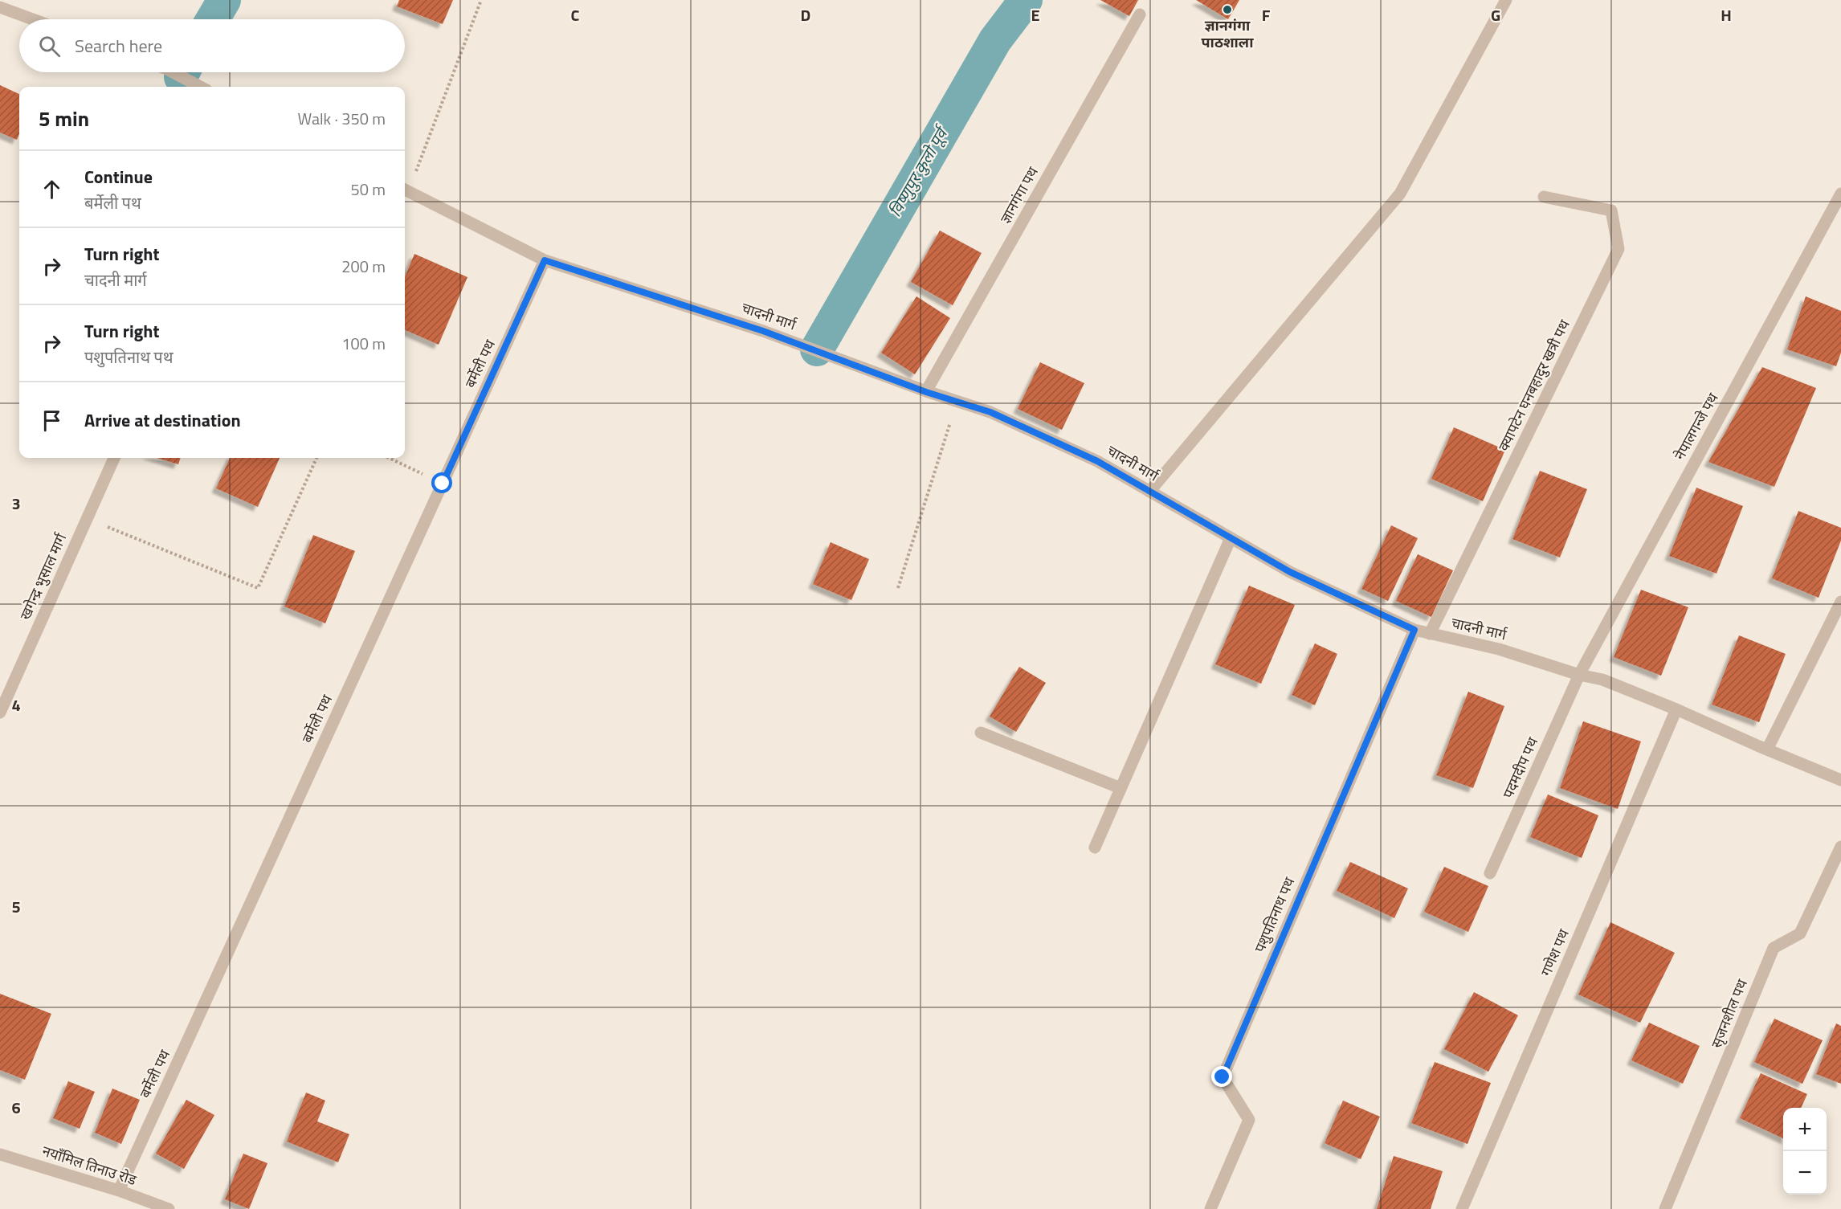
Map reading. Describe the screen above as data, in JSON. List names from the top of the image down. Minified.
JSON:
{"streets":{"street":["ज्ञानगंगा पथ","चादनी मार्ग","बर्मेली पथ","क्यापटेन घनबहादुर खत्री पथ","नेपालगन्जे पथ","खगेन्द्र भुसाल मार्ग","पदमदीप पथ","पशुपतिनाथ पथ","गणेश पथ","सृजनशील पथ","नयाँमिल तिनाउ रोड"]},"crossings":[["ज्ञानगंगा पथ","चादनी मार्ग"],["चादनी मार्ग","बर्मेली पथ"],["चादनी मार्ग","क्यापटेन घनबहादुर खत्री पथ"],["चादनी मार्ग","नेपालगन्जे पथ"],["चादनी मार्ग","पदमदीप पथ"],["चादनी मार्ग","पशुपतिनाथ पथ"],["चादनी मार्ग","गणेश पथ"],["बर्मेली पथ","नयाँमिल तिनाउ रोड"],["नेपालगन्जे पथ","पदमदीप पथ"]],"water":["विष्णुपुर कुलो पूर्व"],"places":["ज्ञानगंगा पाठशाला"],"page":{"search":"Search here","heading":["5 min","Walk · 350 m"],"list":[["Continue","बर्मेली पथ","50 m"],["Turn right","चादनी मार्ग","200 m"],["Turn right","पशुपतिनाथ पथ","100 m"],"Arrive at destination"],"map_buttons":["+","−"]},"grid":{"columns":["C","D","E","F","G","H"],"rows":["3","4","5","6"]}}
